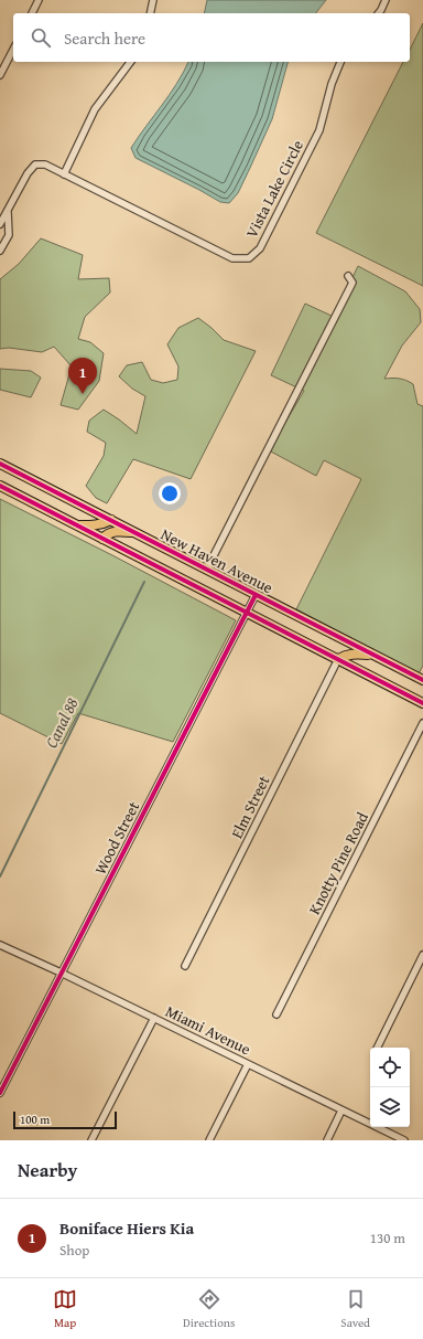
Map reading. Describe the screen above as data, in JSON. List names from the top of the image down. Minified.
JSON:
{"streets":{"main road":["New Haven Avenue"],"street":["Vista Lake Circle","Elm Street","Wood Street","Knotty Pine Road","Miami Avenue"]},"crossings":[["New Haven Avenue","Elm Street"],["New Haven Avenue","Wood Street"],["Wood Street","Miami Avenue"]],"water":["Canal 88"],"scale_bar":"100 m","page":{"search":"Search here","pins":"1","scale":"100 m","heading":"Nearby","list":[{"mark":"1","name":"Boniface Hiers Kia","note":"Shop","value":"130 m"}],"nav":["Map","Directions","Saved"]}}
